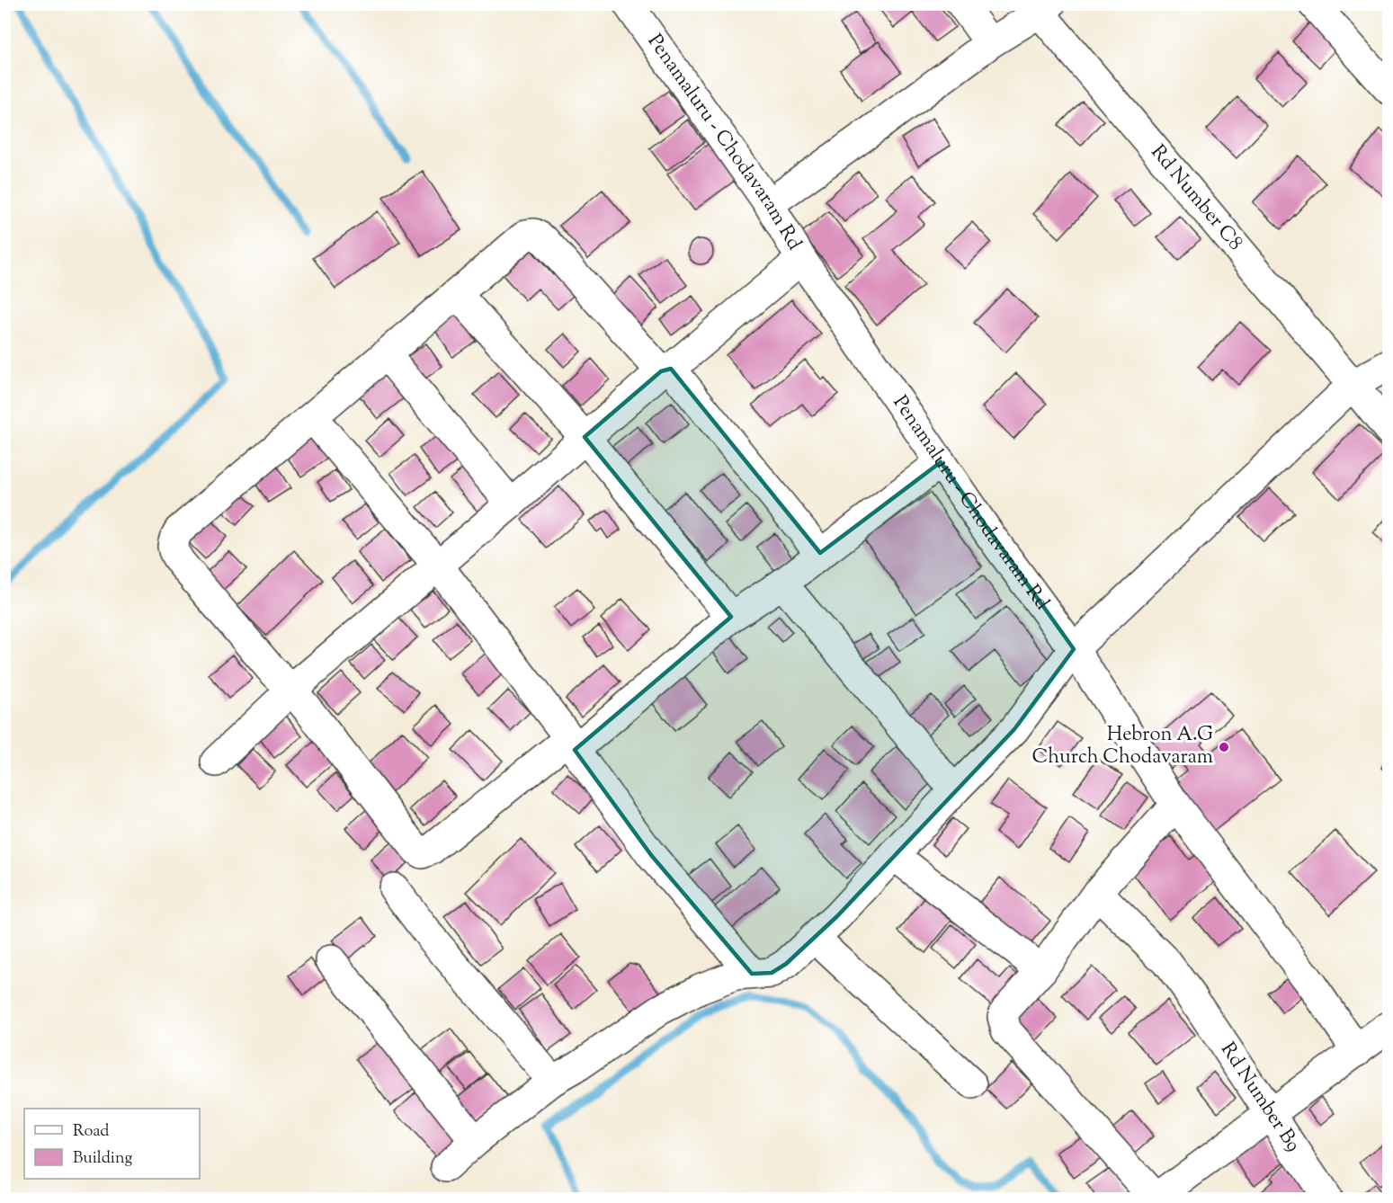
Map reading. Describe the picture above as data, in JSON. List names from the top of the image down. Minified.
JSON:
{"streets":{"street":["Penamaluru - Chodavaram Rd","Rd Number C8","Rd Number B9"]},"places":["Hebron A.G Church Chodavaram"],"legend":["Road","Building"]}
